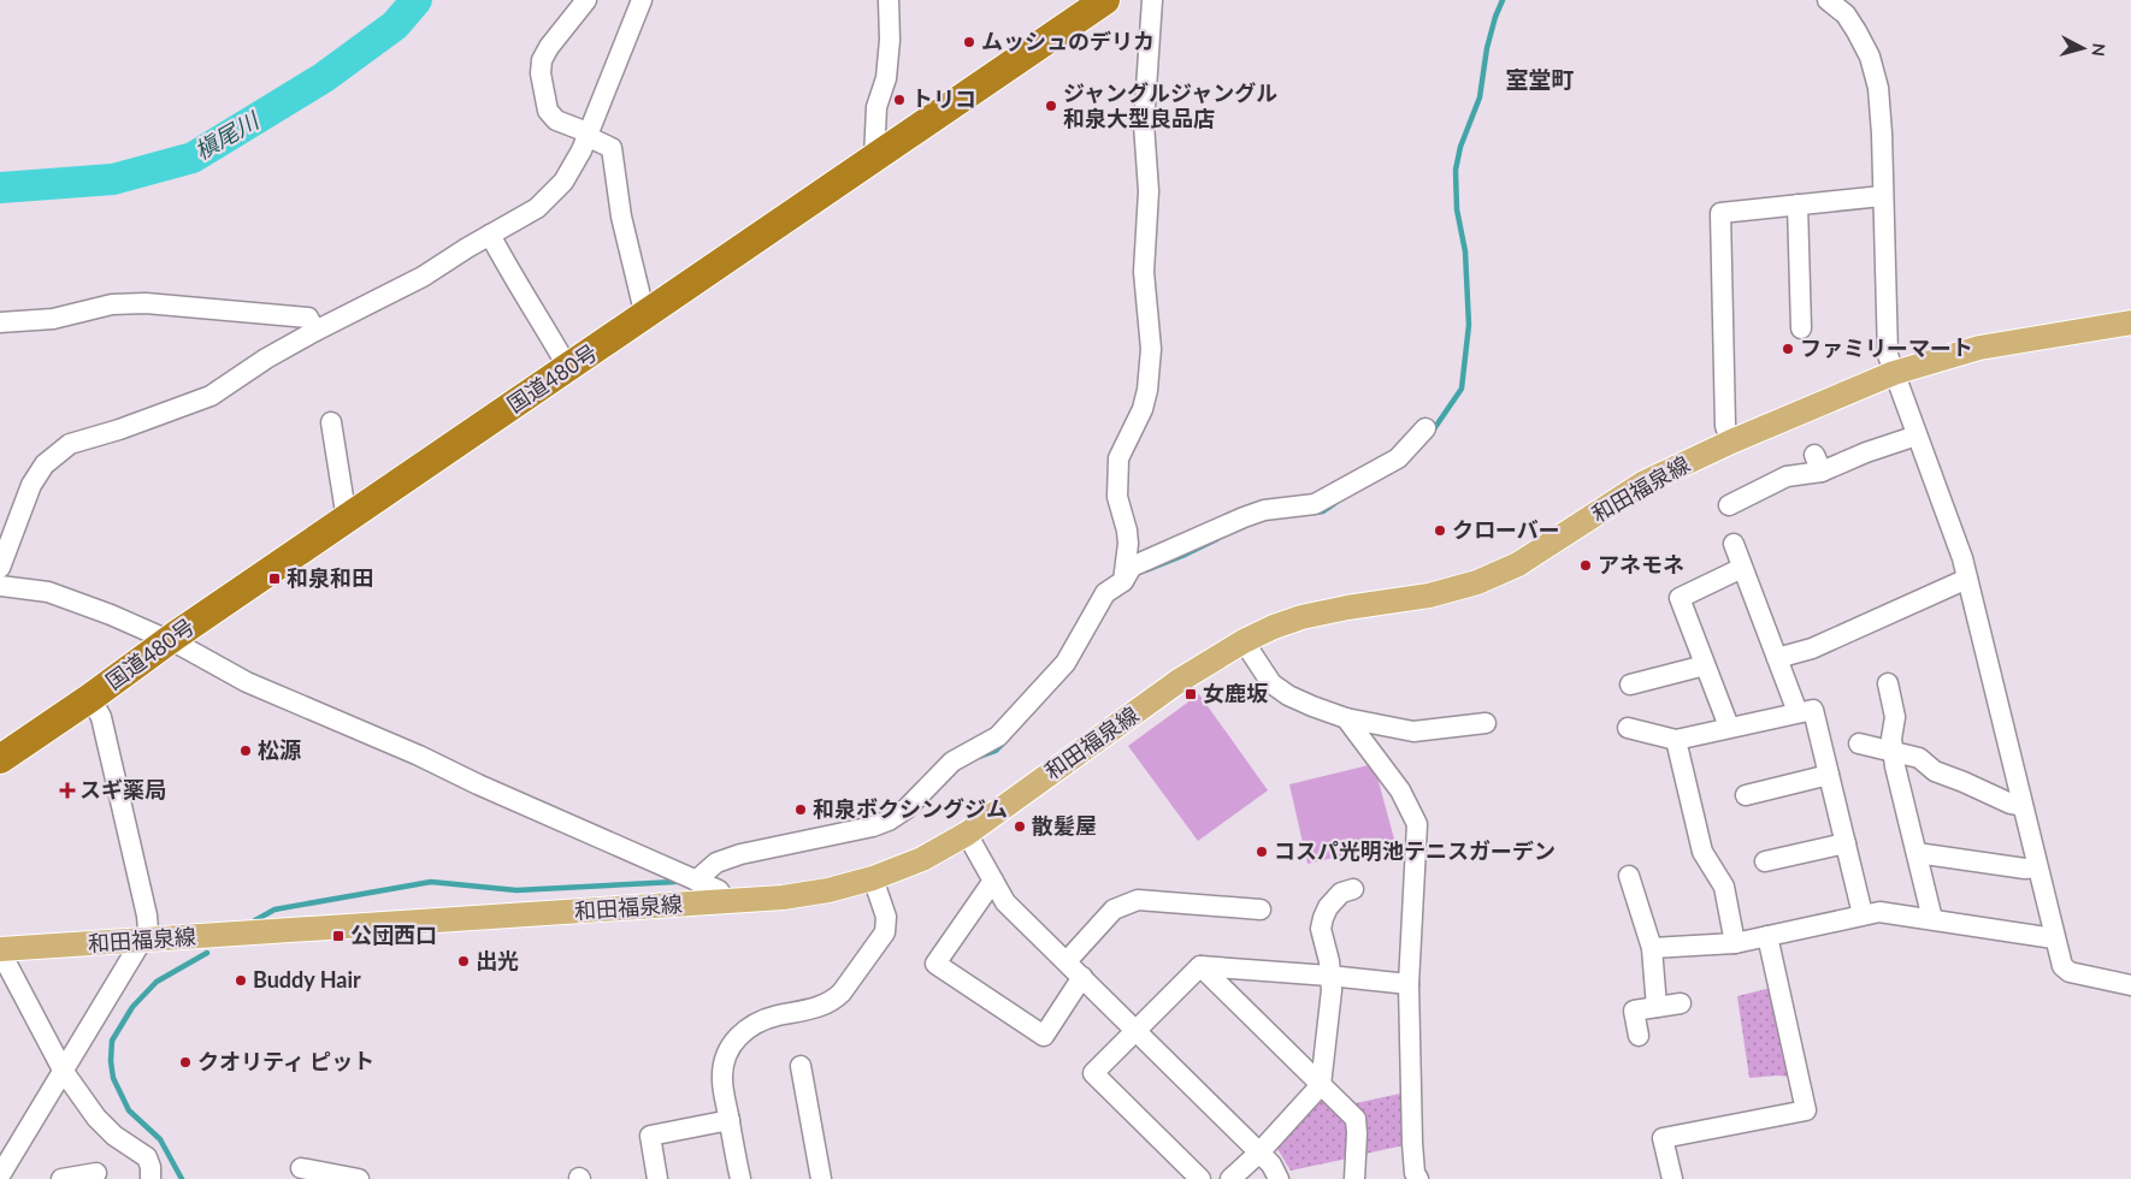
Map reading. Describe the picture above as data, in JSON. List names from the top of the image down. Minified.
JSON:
{"streets":{"highway":["国道480号"],"main road":["和田福泉線"]},"districts":["室堂町"],"water":["槇尾川"],"places":{"other":["ムッシュのデリカ","トリコ","ジャングルジャングル 和泉大型良品店","ファミリーマート","クローバー","アネモネ","松源","和泉ボクシングジム","散髪屋","コスパ光明池テニスガーデン","出光","Buddy Hair","クオリティ ピット"],"transit":["和泉和田","女鹿坂","公団西口"],"health":["スギ薬局"]},"north":"right"}
